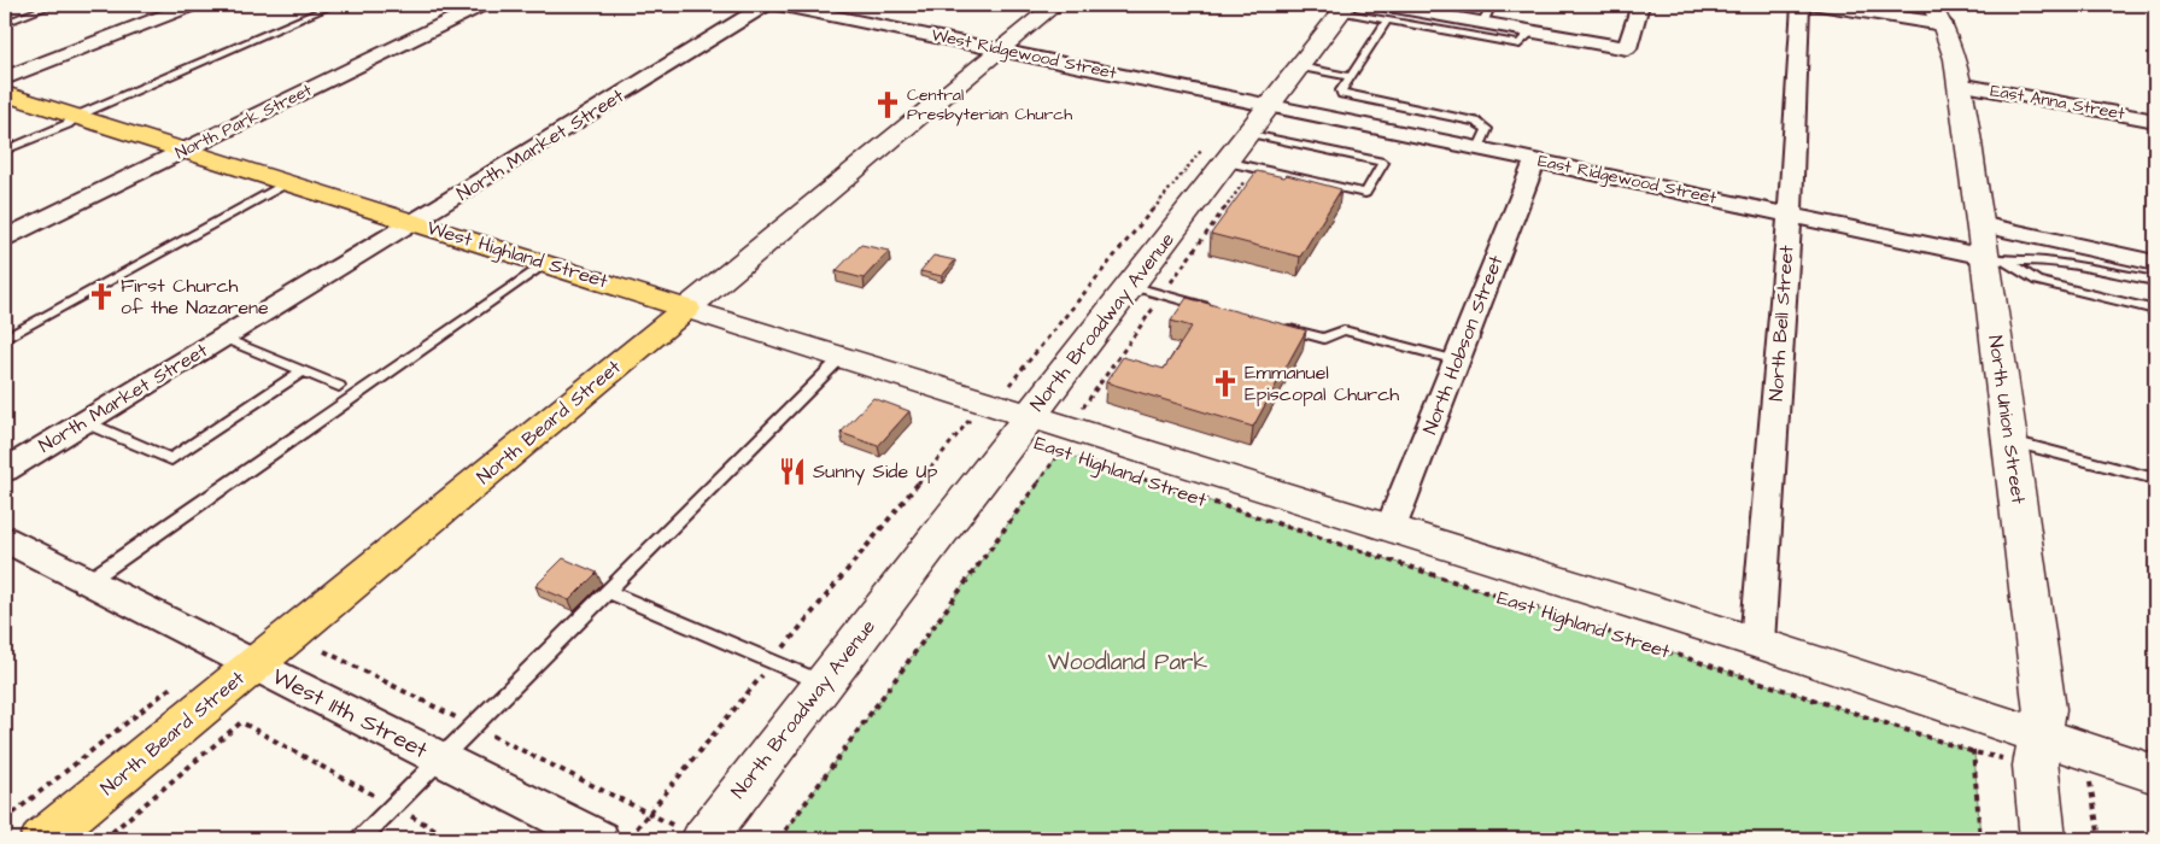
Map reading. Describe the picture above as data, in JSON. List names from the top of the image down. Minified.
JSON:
{"streets":{"main road":["West Highland Street","North Beard Street"],"street":["West Ridgewood Street","East Anna Street","North Park Street","North Market Street","East Ridgewood Street","North Broadway Avenue","North Bell Street","North Hobson Street","North Union Street","East Highland Street","West 11th Street"]},"crossings":[["West Ridgewood Street","East Ridgewood Street"],["West Ridgewood Street","North Broadway Avenue"],["West Ridgewood Street","North Beard Street"],["East Anna Street","North Union Street"],["North Park Street","West Highland Street"],["North Market Street","West Highland Street"],["East Ridgewood Street","North Broadway Avenue"],["East Ridgewood Street","North Bell Street"],["East Ridgewood Street","North Hobson Street"],["East Ridgewood Street","North Union Street"],["West Highland Street","North Broadway Avenue"],["West Highland Street","North Beard Street"],["West Highland Street","East Highland Street"],["North Broadway Avenue","East Highland Street"],["North Bell Street","East Highland Street"],["North Hobson Street","East Highland Street"],["North Union Street","East Highland Street"],["North Beard Street","West 11th Street"]],"parks":["Woodland Park"],"places":{"church":["Central Presbyterian Church","First Church of the Nazarene","Emmanuel Episcopal Church"],"restaurant":["Sunny Side Up"]}}
